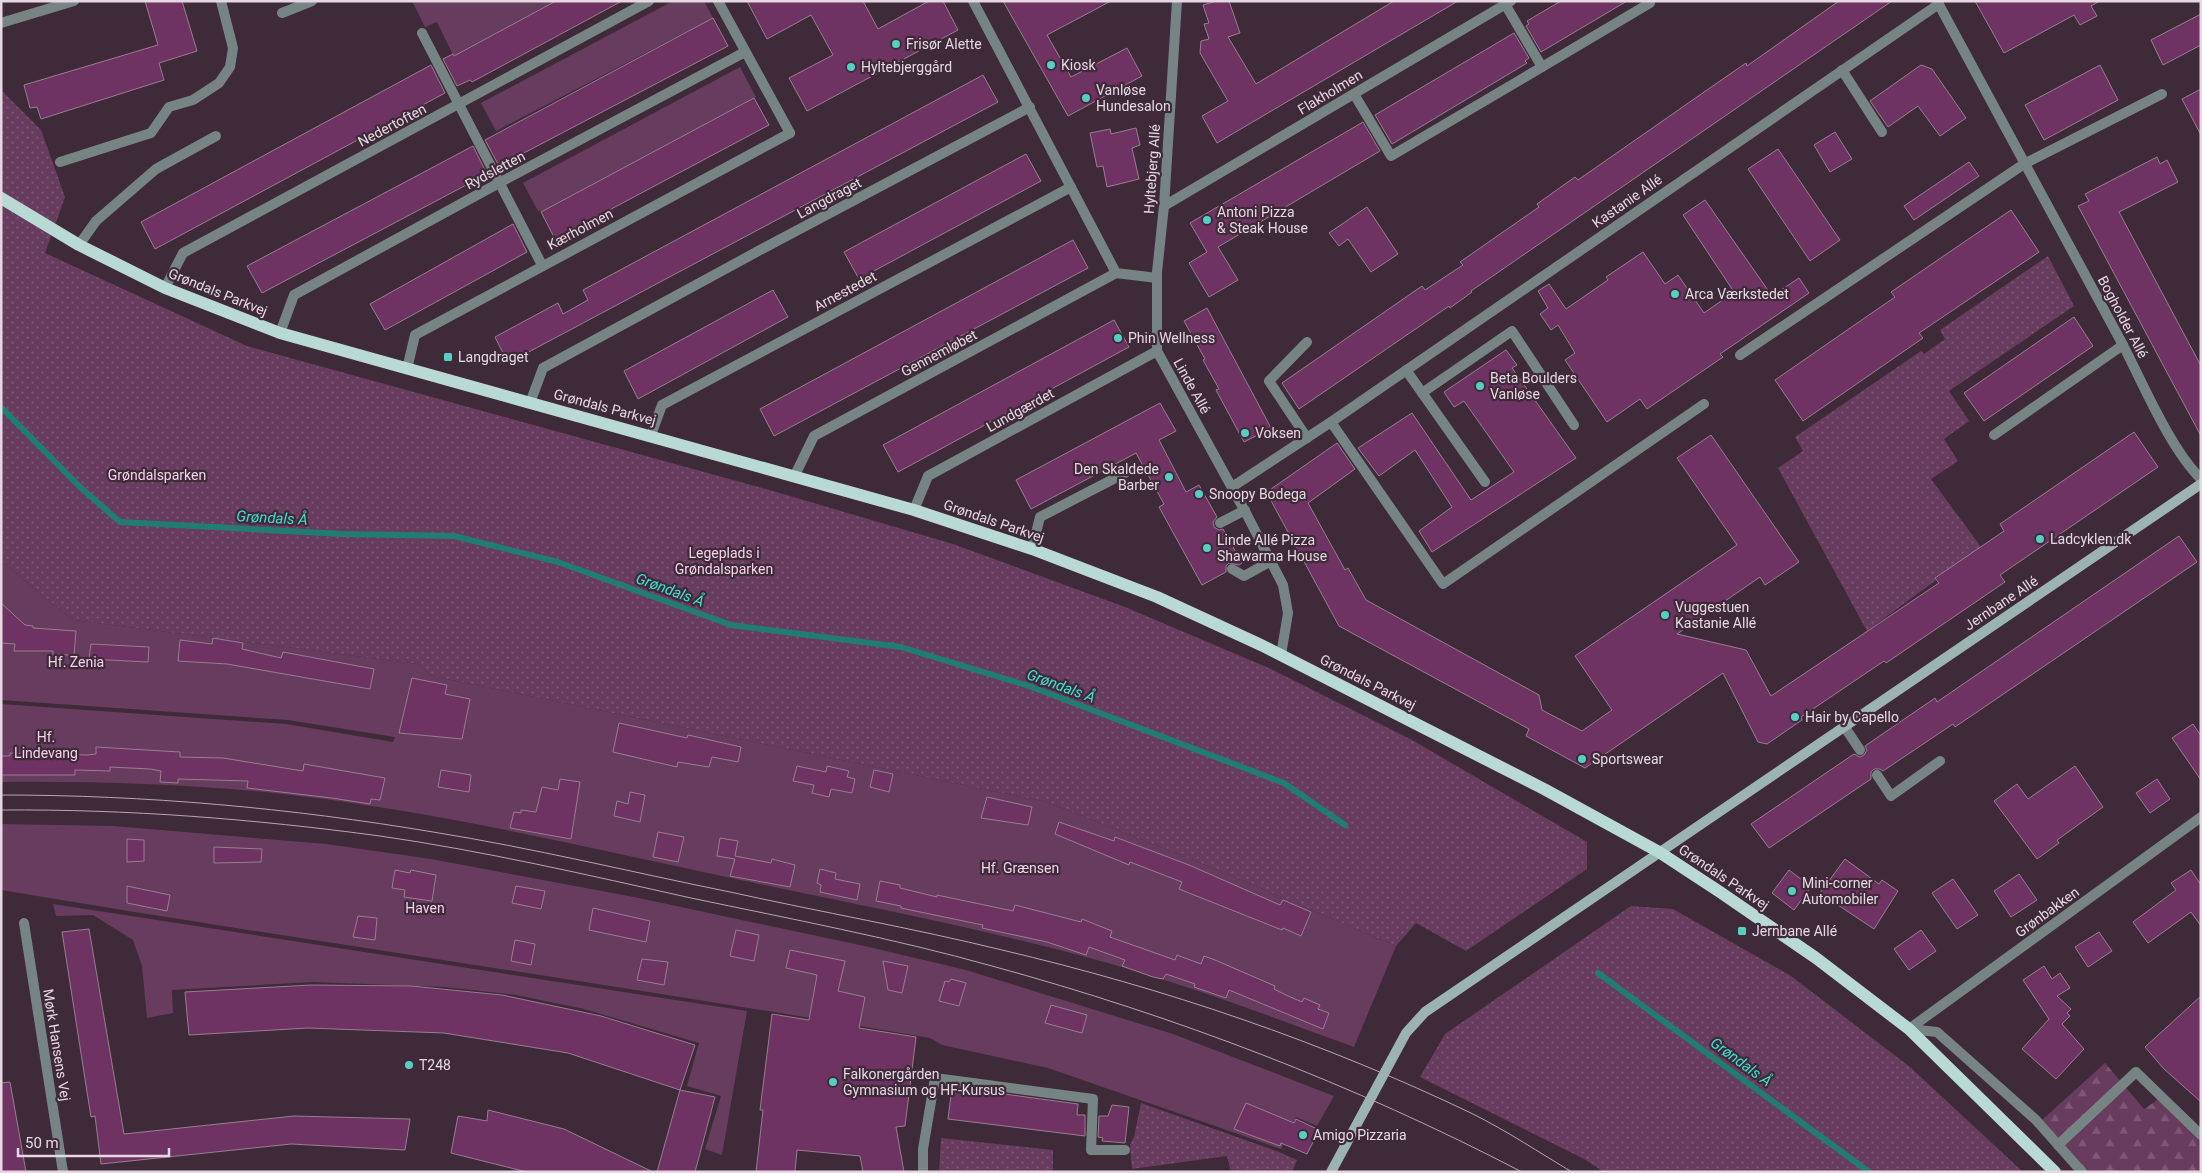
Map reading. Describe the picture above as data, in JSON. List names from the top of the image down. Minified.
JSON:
{"streets":{"main road":["Grøndals Parkvej"],"street":["Flakholmen","Nedertoften","Hyltebjerg Allé","Rydsletten","Langdraget","Kastanie Allé","Kærholmen","Arnestedet","Bogholder Allé","Gennemløbet","Linde Allé","Lundgærdet","Jernbane Allé","Grønbakken","Mørk Hansens Vej"]},"crossings":[["Flakholmen","Hyltebjerg Allé"],["Nedertoften","Grøndals Parkvej"],["Hyltebjerg Allé","Linde Allé"],["Rydsletten","Kærholmen"],["Rydsletten","Grøndals Parkvej"],["Langdraget","Grøndals Parkvej"],["Kastanie Allé","Bogholder Allé"],["Kastanie Allé","Linde Allé"],["Kærholmen","Grøndals Parkvej"],["Arnestedet","Grøndals Parkvej"],["Grøndals Parkvej","Gennemløbet"],["Grøndals Parkvej","Linde Allé"],["Grøndals Parkvej","Lundgærdet"],["Grøndals Parkvej","Jernbane Allé"],["Grøndals Parkvej","Grønbakken"],["Linde Allé","Lundgærdet"]],"water":["Grøndals Å"],"parks":["Grøndalsparken","Legeplads i Grøndalsparken","Hf. Zenia","Hf. Lindevang","Hf. Grænsen","Haven"],"places":{"other":["Frisør Alette","Kiosk","Hyltebjerggård","Vanløse Hundesalon","Antoni Pizza & Steak House","Arca Værkstedet","Phin Wellness","Beta Boulders Vanløse","Voksen","Den Skaldede Barber","Snoopy Bodega","Ladcyklen.dk","Linde Allé Pizza Shawarma House","Vuggestuen Kastanie Allé","Hair by Capello","Sportswear","Mini-corner Automobiler","T248","Falkonergården Gymnasium og HF-Kursus","Amigo Pizzaria"],"transit":["Langdraget","Jernbane Allé"]},"scale_bar":"50 m"}
